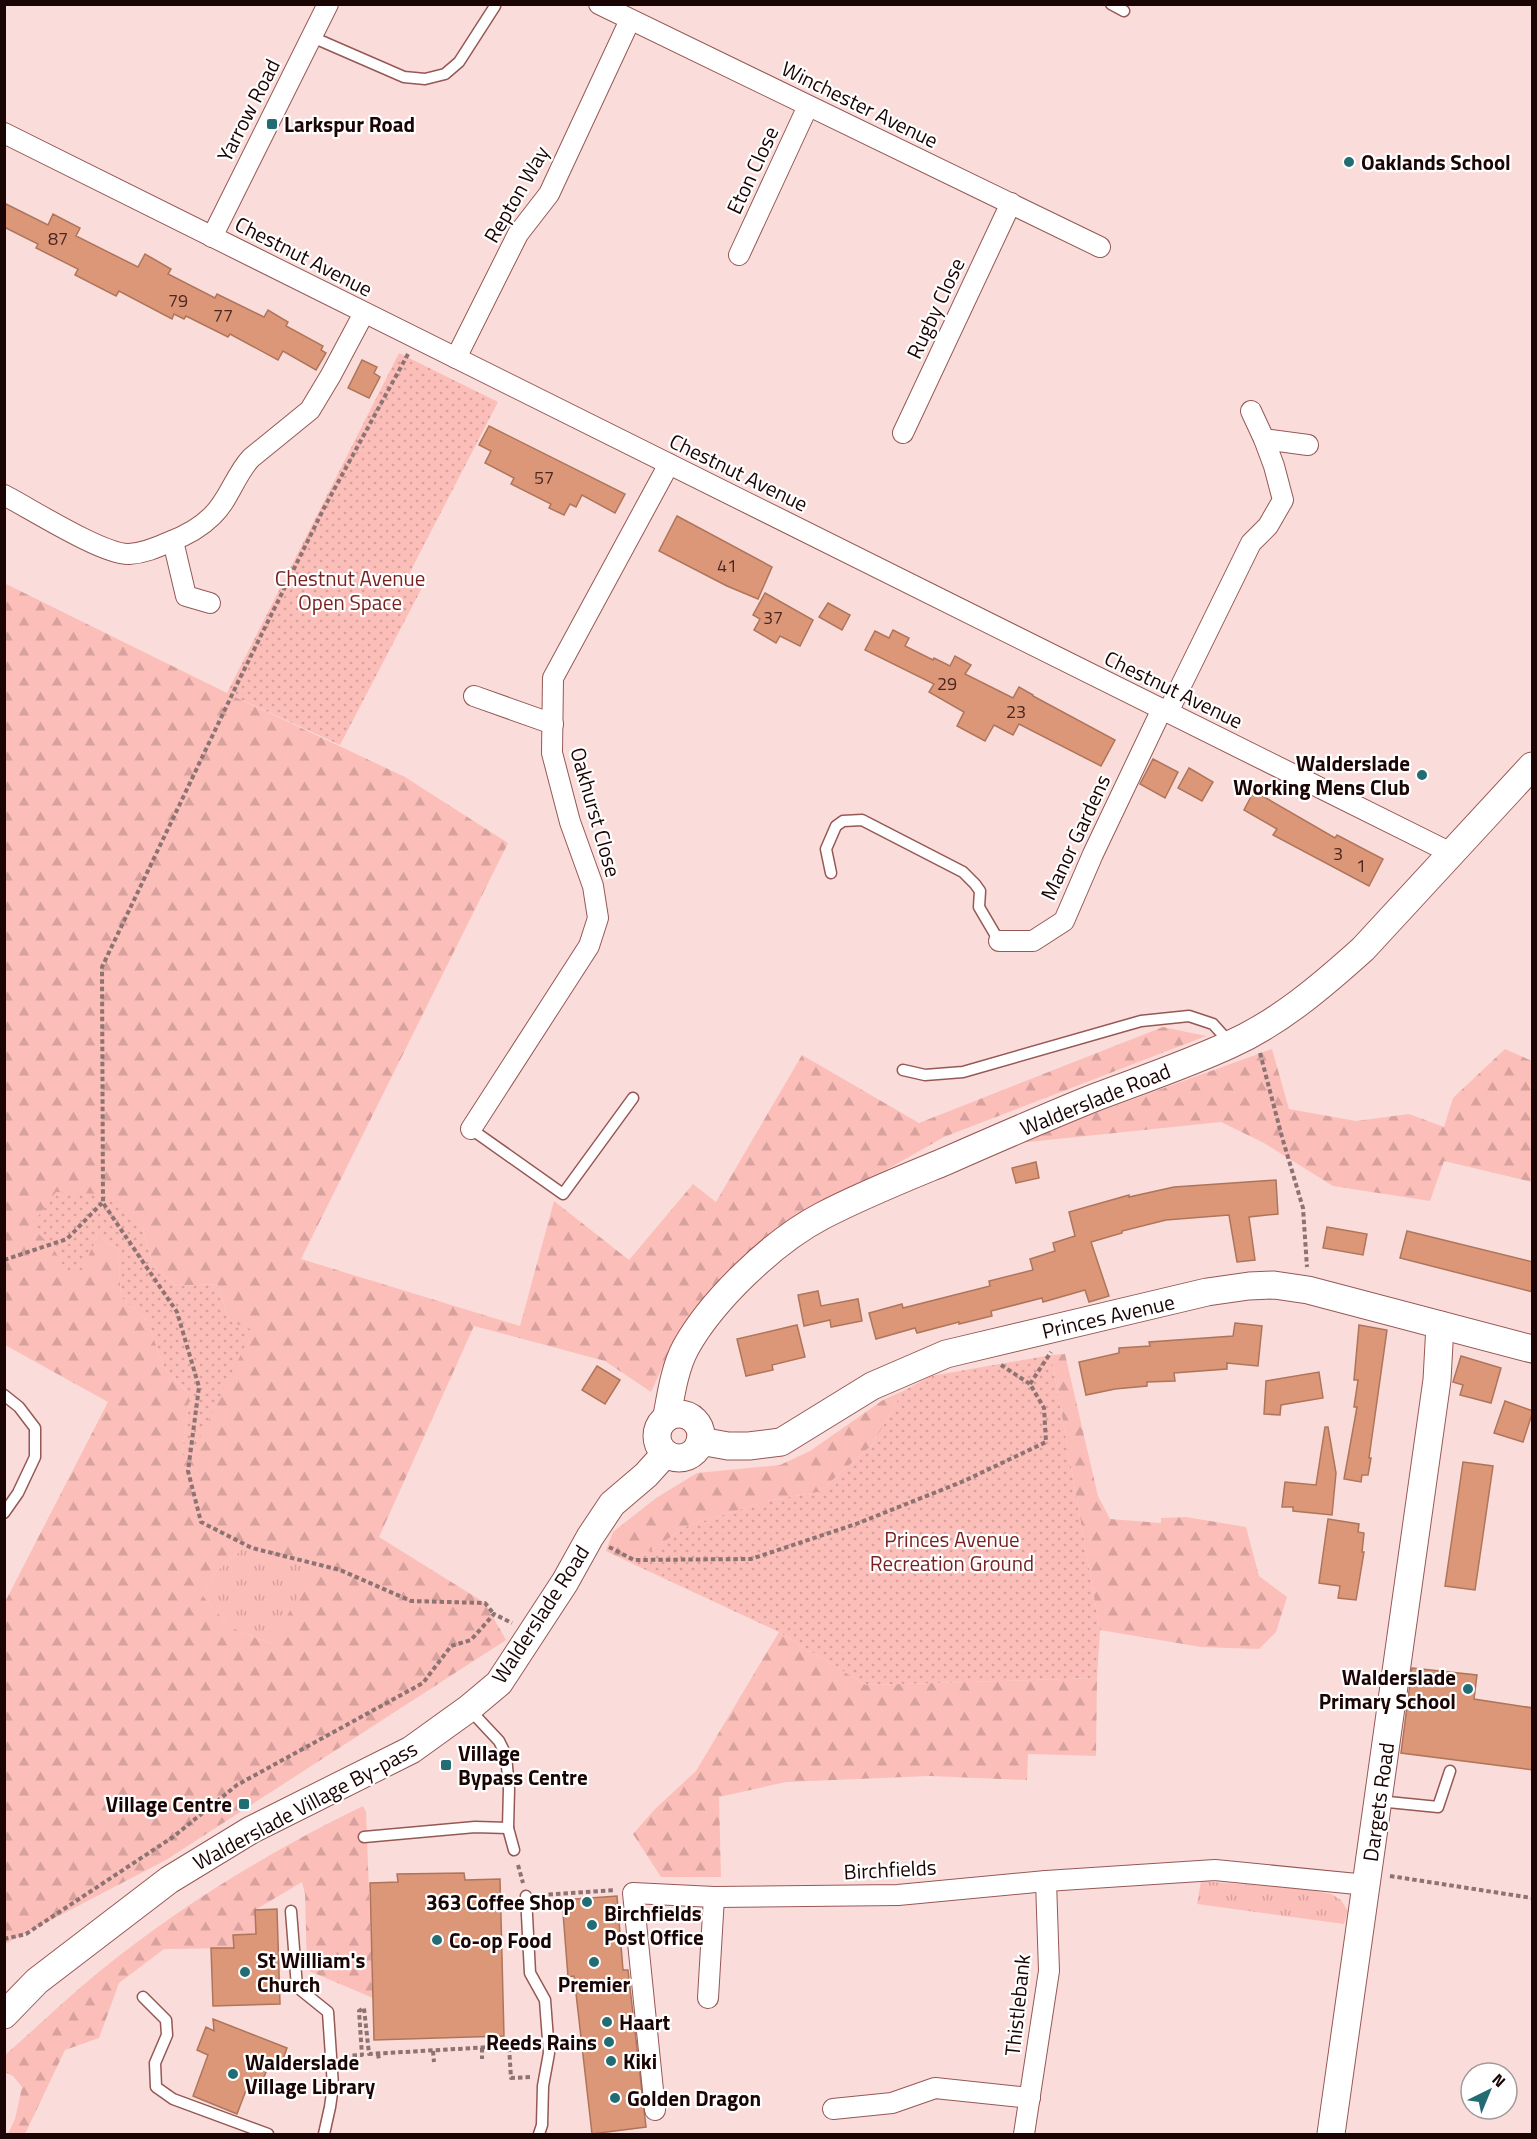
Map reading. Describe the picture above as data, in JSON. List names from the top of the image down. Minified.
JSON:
{"streets":{"street":["Winchester Avenue","Yarrow Road","Eton Close","Repton Way","Chestnut Avenue","Rugby Close","Oakhurst Close","Manor Gardens","Walderslade Road","Princes Avenue","Dargets Road","Walderslade Village By-pass","Birchfields","Thistlebank"]},"crossings":[["Winchester Avenue","Eton Close"],["Winchester Avenue","Repton Way"],["Winchester Avenue","Rugby Close"],["Yarrow Road","Chestnut Avenue"],["Repton Way","Chestnut Avenue"],["Chestnut Avenue","Oakhurst Close"],["Chestnut Avenue","Manor Gardens"],["Chestnut Avenue","Walderslade Road"],["Walderslade Road","Princes Avenue"],["Walderslade Road","Walderslade Village By-pass"],["Princes Avenue","Dargets Road"],["Dargets Road","Birchfields"],["Birchfields","Thistlebank"]],"parks":["Chestnut Avenue Open Space","Princes Avenue Recreation Ground"],"places":{"transit":["Larkspur Road","Village Bypass Centre","Village Centre"],"other":["Oaklands School","Walderslade Working Mens Club","Walderslade Primary School","363 Coffee Shop","Birchfields Post Office","Co-op Food","Premier","St William's Church","Haart","Reeds Rains","Kiki","Walderslade Village Library","Golden Dragon"]},"house_numbers":["87","79","77","57","41","37","29","23","3","1"],"north":"top right"}
